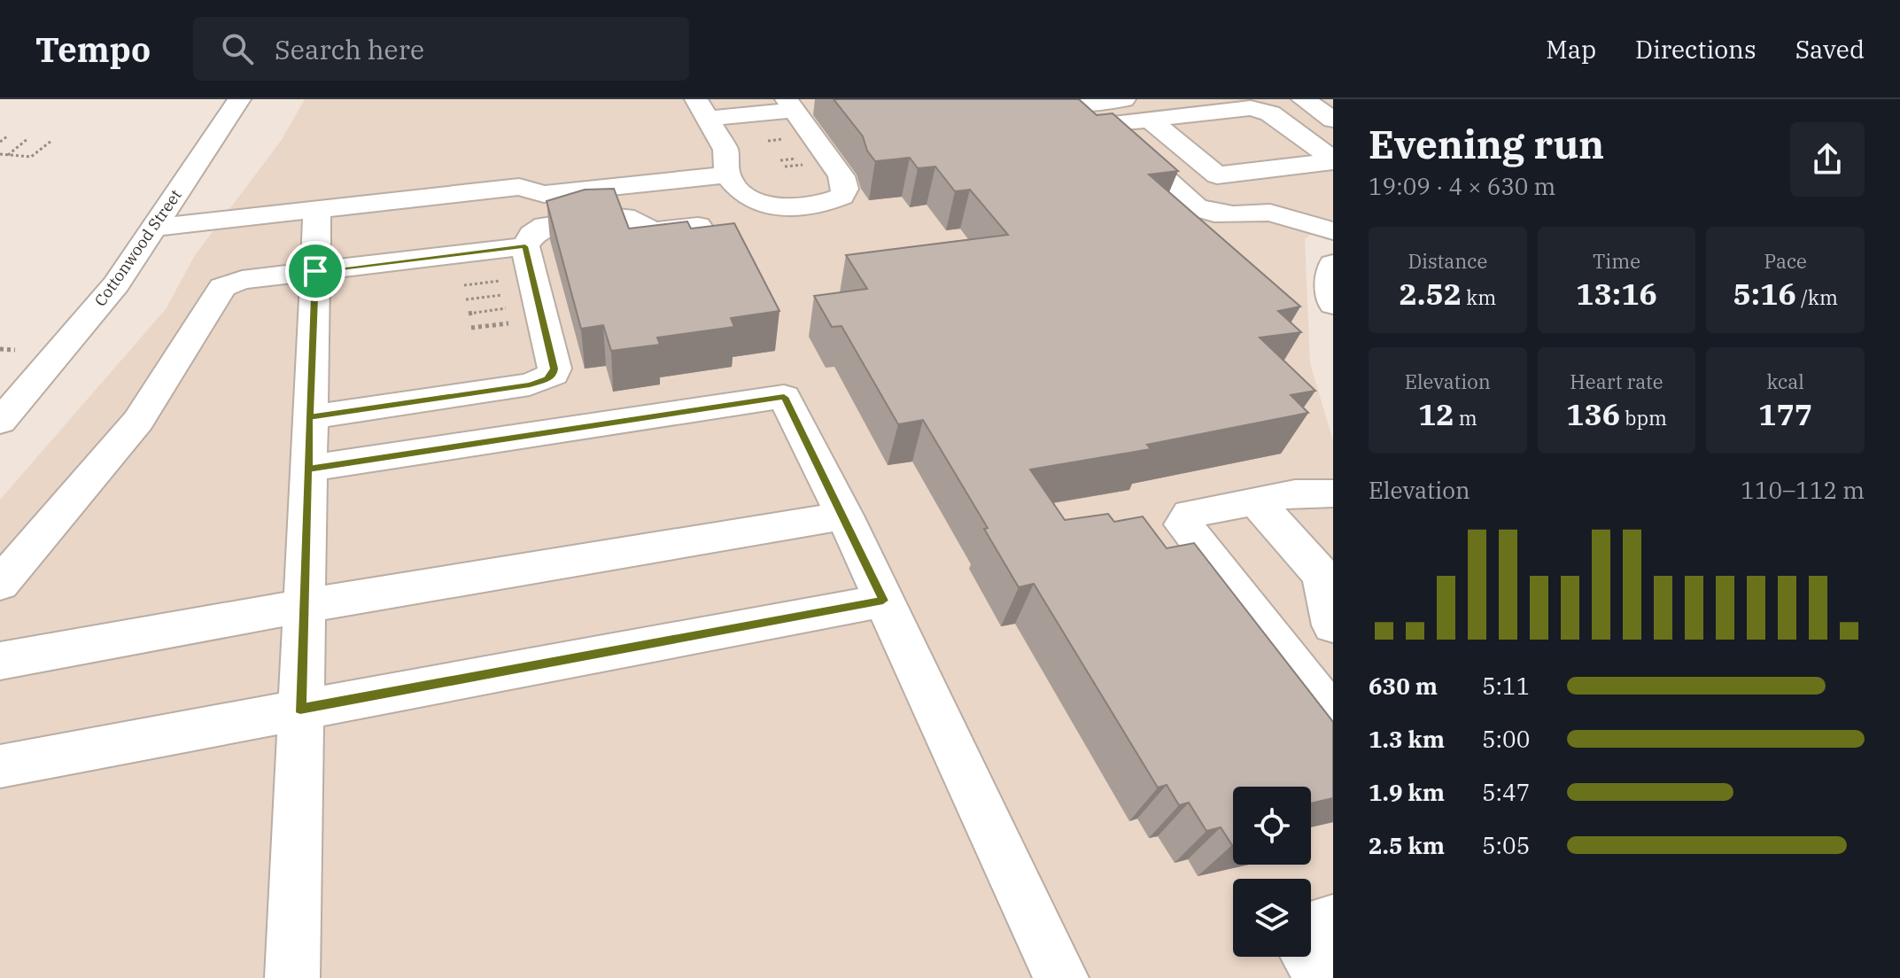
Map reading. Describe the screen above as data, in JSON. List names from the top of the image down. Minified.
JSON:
{"streets":{"street":["Cottonwood Street"]},"page":{"header":"Tempo","search":"Search here","nav":["Map","Directions","Saved"],"heading":["Evening run","19:09 · 4 × 630 m"],"stats":[["Distance","2.52 km"],["Time","13:16"],["Pace","5:16 /km"],["Elevation","12 m"],["Heart rate","136 bpm"],["kcal","177"]],"chart":["Elevation","110–112 m"],"list":[{"name":"630 m","note":"5:11"},{"name":"1.3 km","note":"5:00"},{"name":"1.9 km","note":"5:47"},{"name":"2.5 km","note":"5:05"}]}}
